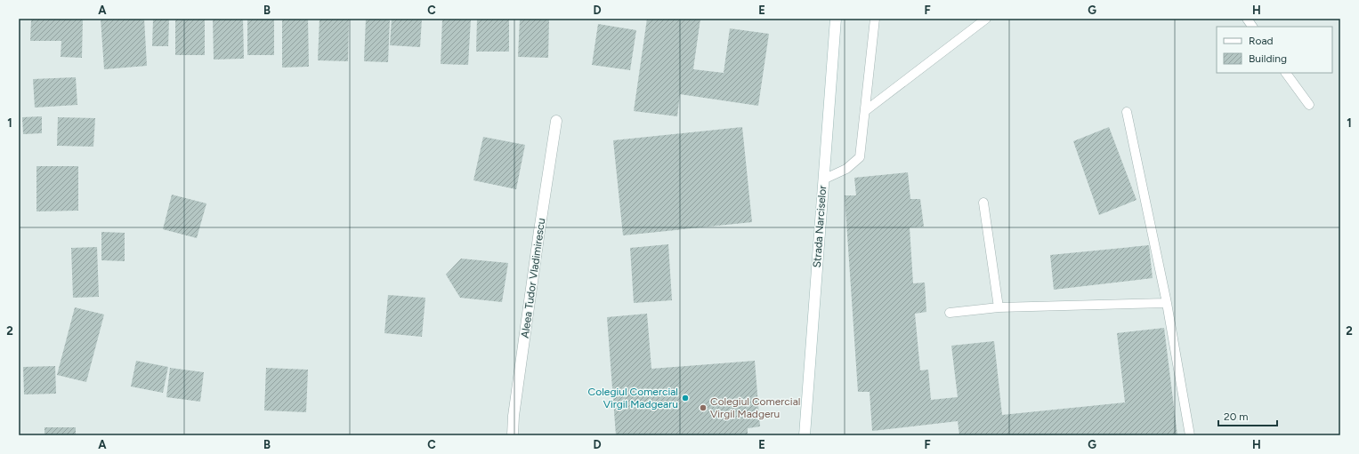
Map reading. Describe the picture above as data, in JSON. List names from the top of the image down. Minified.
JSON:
{"streets":{"main road":["Strada Narciselor","Aleea Tudor Vladimirescu"]},"places":["Colegiul Comercial Virgil Madgearu","Colegiul Comercial Virgil Madgeru"],"legend":["Road","Building"],"scale_bar":"20 m","grid":{"columns":["A","B","C","D","E","F","G","H"],"rows":["1","2"]}}
